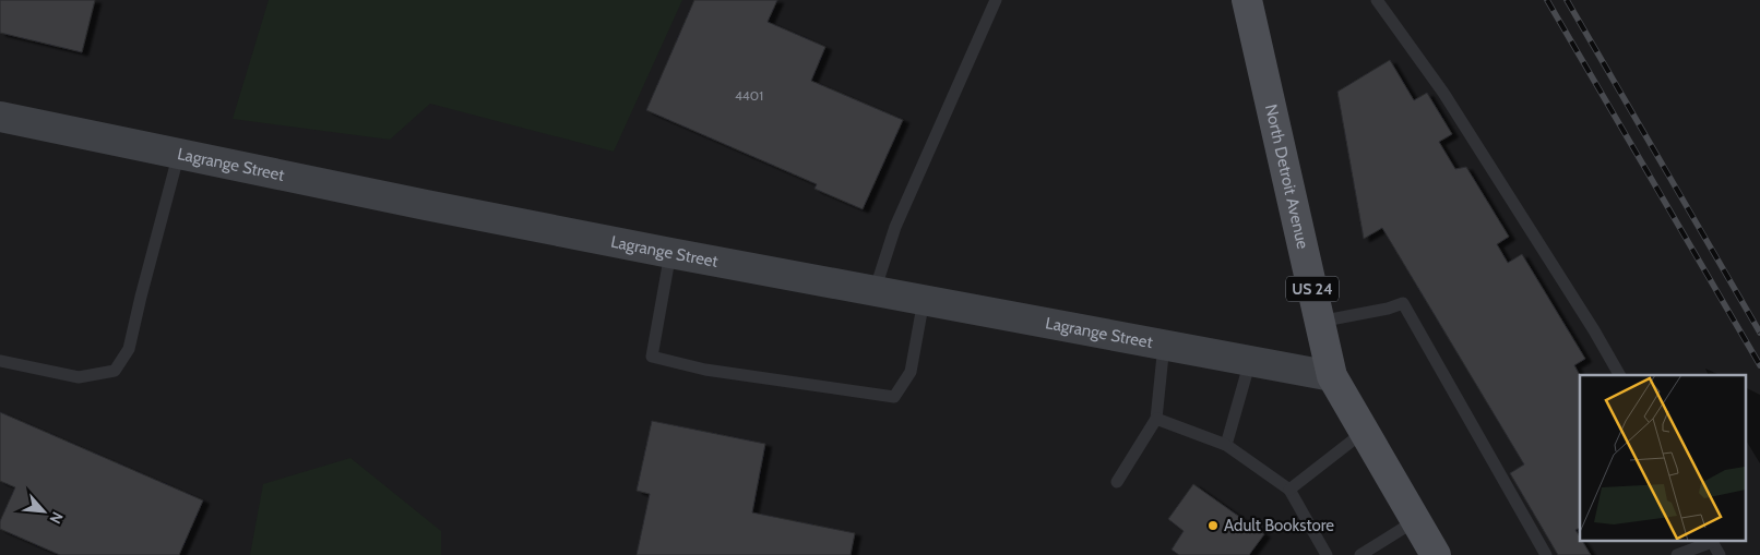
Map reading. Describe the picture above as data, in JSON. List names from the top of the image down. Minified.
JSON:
{"streets":{"main road":["Lagrange Street","North Detroit Avenue","US 24"]},"crossings":[["Lagrange Street","North Detroit Avenue"]],"places":["Adult Bookstore"],"house_numbers":["4401"],"north":"bottom right"}
